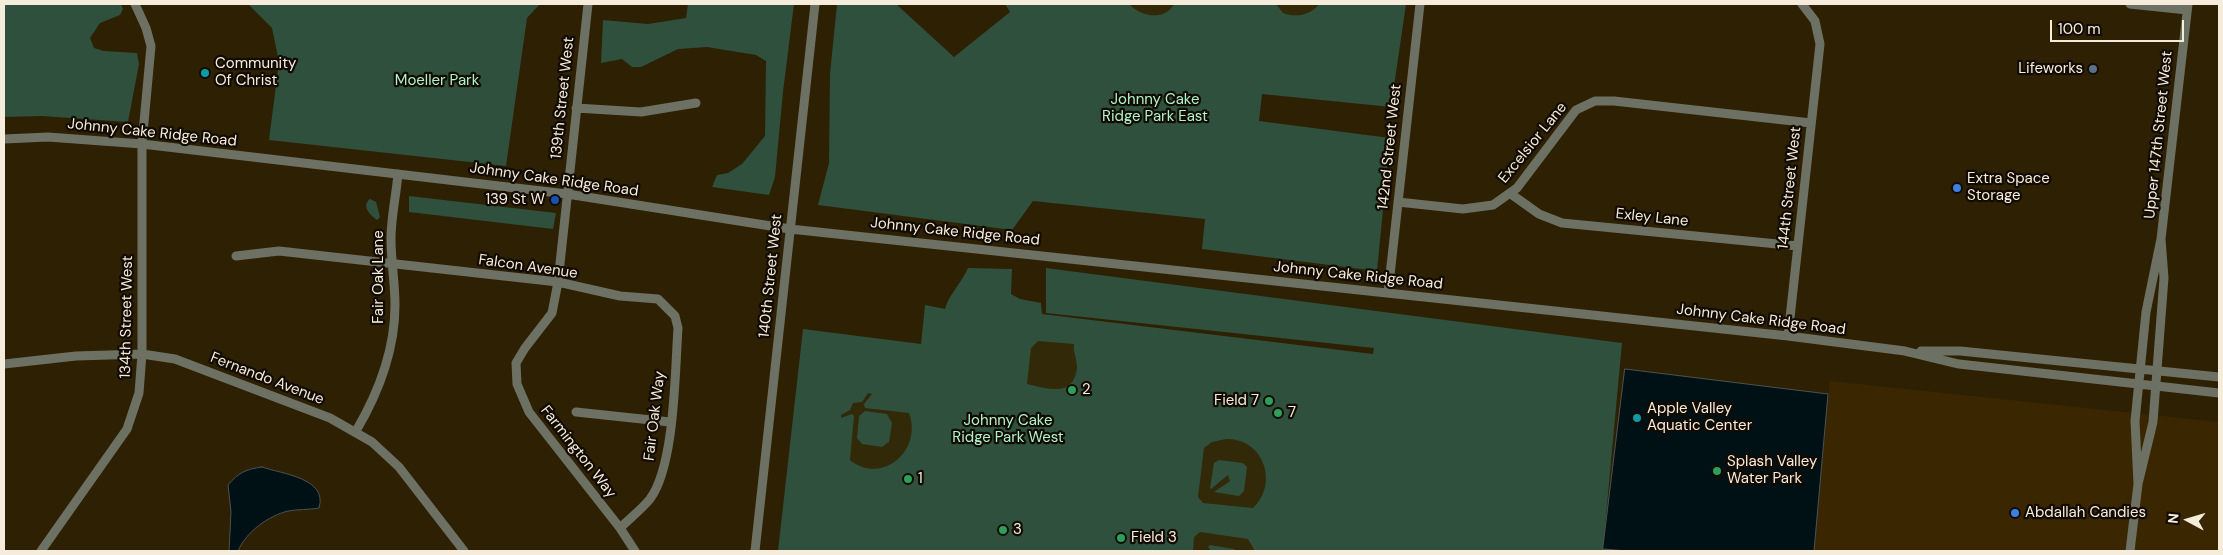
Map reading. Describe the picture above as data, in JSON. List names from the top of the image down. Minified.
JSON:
{"streets":{"street":["139th Street West","Johnny Cake Ridge Road","Upper 147th Street West","Excelsior Lane","142nd Street West","144th Street West","Exley Lane","Falcon Avenue","140th Street West","Fair Oak Lane","134th Street West","Fernando Avenue","Fair Oak Way","Farmington Way"]},"crossings":[["139th Street West","Johnny Cake Ridge Road"],["139th Street West","Farmington Way"],["Johnny Cake Ridge Road","Upper 147th Street West"],["Johnny Cake Ridge Road","142nd Street West"],["Johnny Cake Ridge Road","144th Street West"],["Johnny Cake Ridge Road","140th Street West"],["Johnny Cake Ridge Road","Fair Oak Lane"],["Johnny Cake Ridge Road","134th Street West"],["Johnny Cake Ridge Road","Farmington Way"],["Excelsior Lane","142nd Street West"],["Excelsior Lane","144th Street West"],["Excelsior Lane","Exley Lane"],["144th Street West","Exley Lane"],["Falcon Avenue","Fair Oak Lane"],["Falcon Avenue","Fair Oak Way"],["Falcon Avenue","Farmington Way"],["Fair Oak Lane","Fernando Avenue"],["134th Street West","Fernando Avenue"],["Fair Oak Way","Farmington Way"]],"parks":["Moeller Park","Johnny Cake Ridge Park East","Johnny Cake Ridge Park West"],"places":["Lifeworks","Community Of Christ","Extra Space Storage","139 St W","2","Field 7","7","Apple Valley Aquatic Center","Splash Valley Water Park","1","Abdallah Candies","3","Field 3"],"scale_bar":"100 m","north":"left"}
